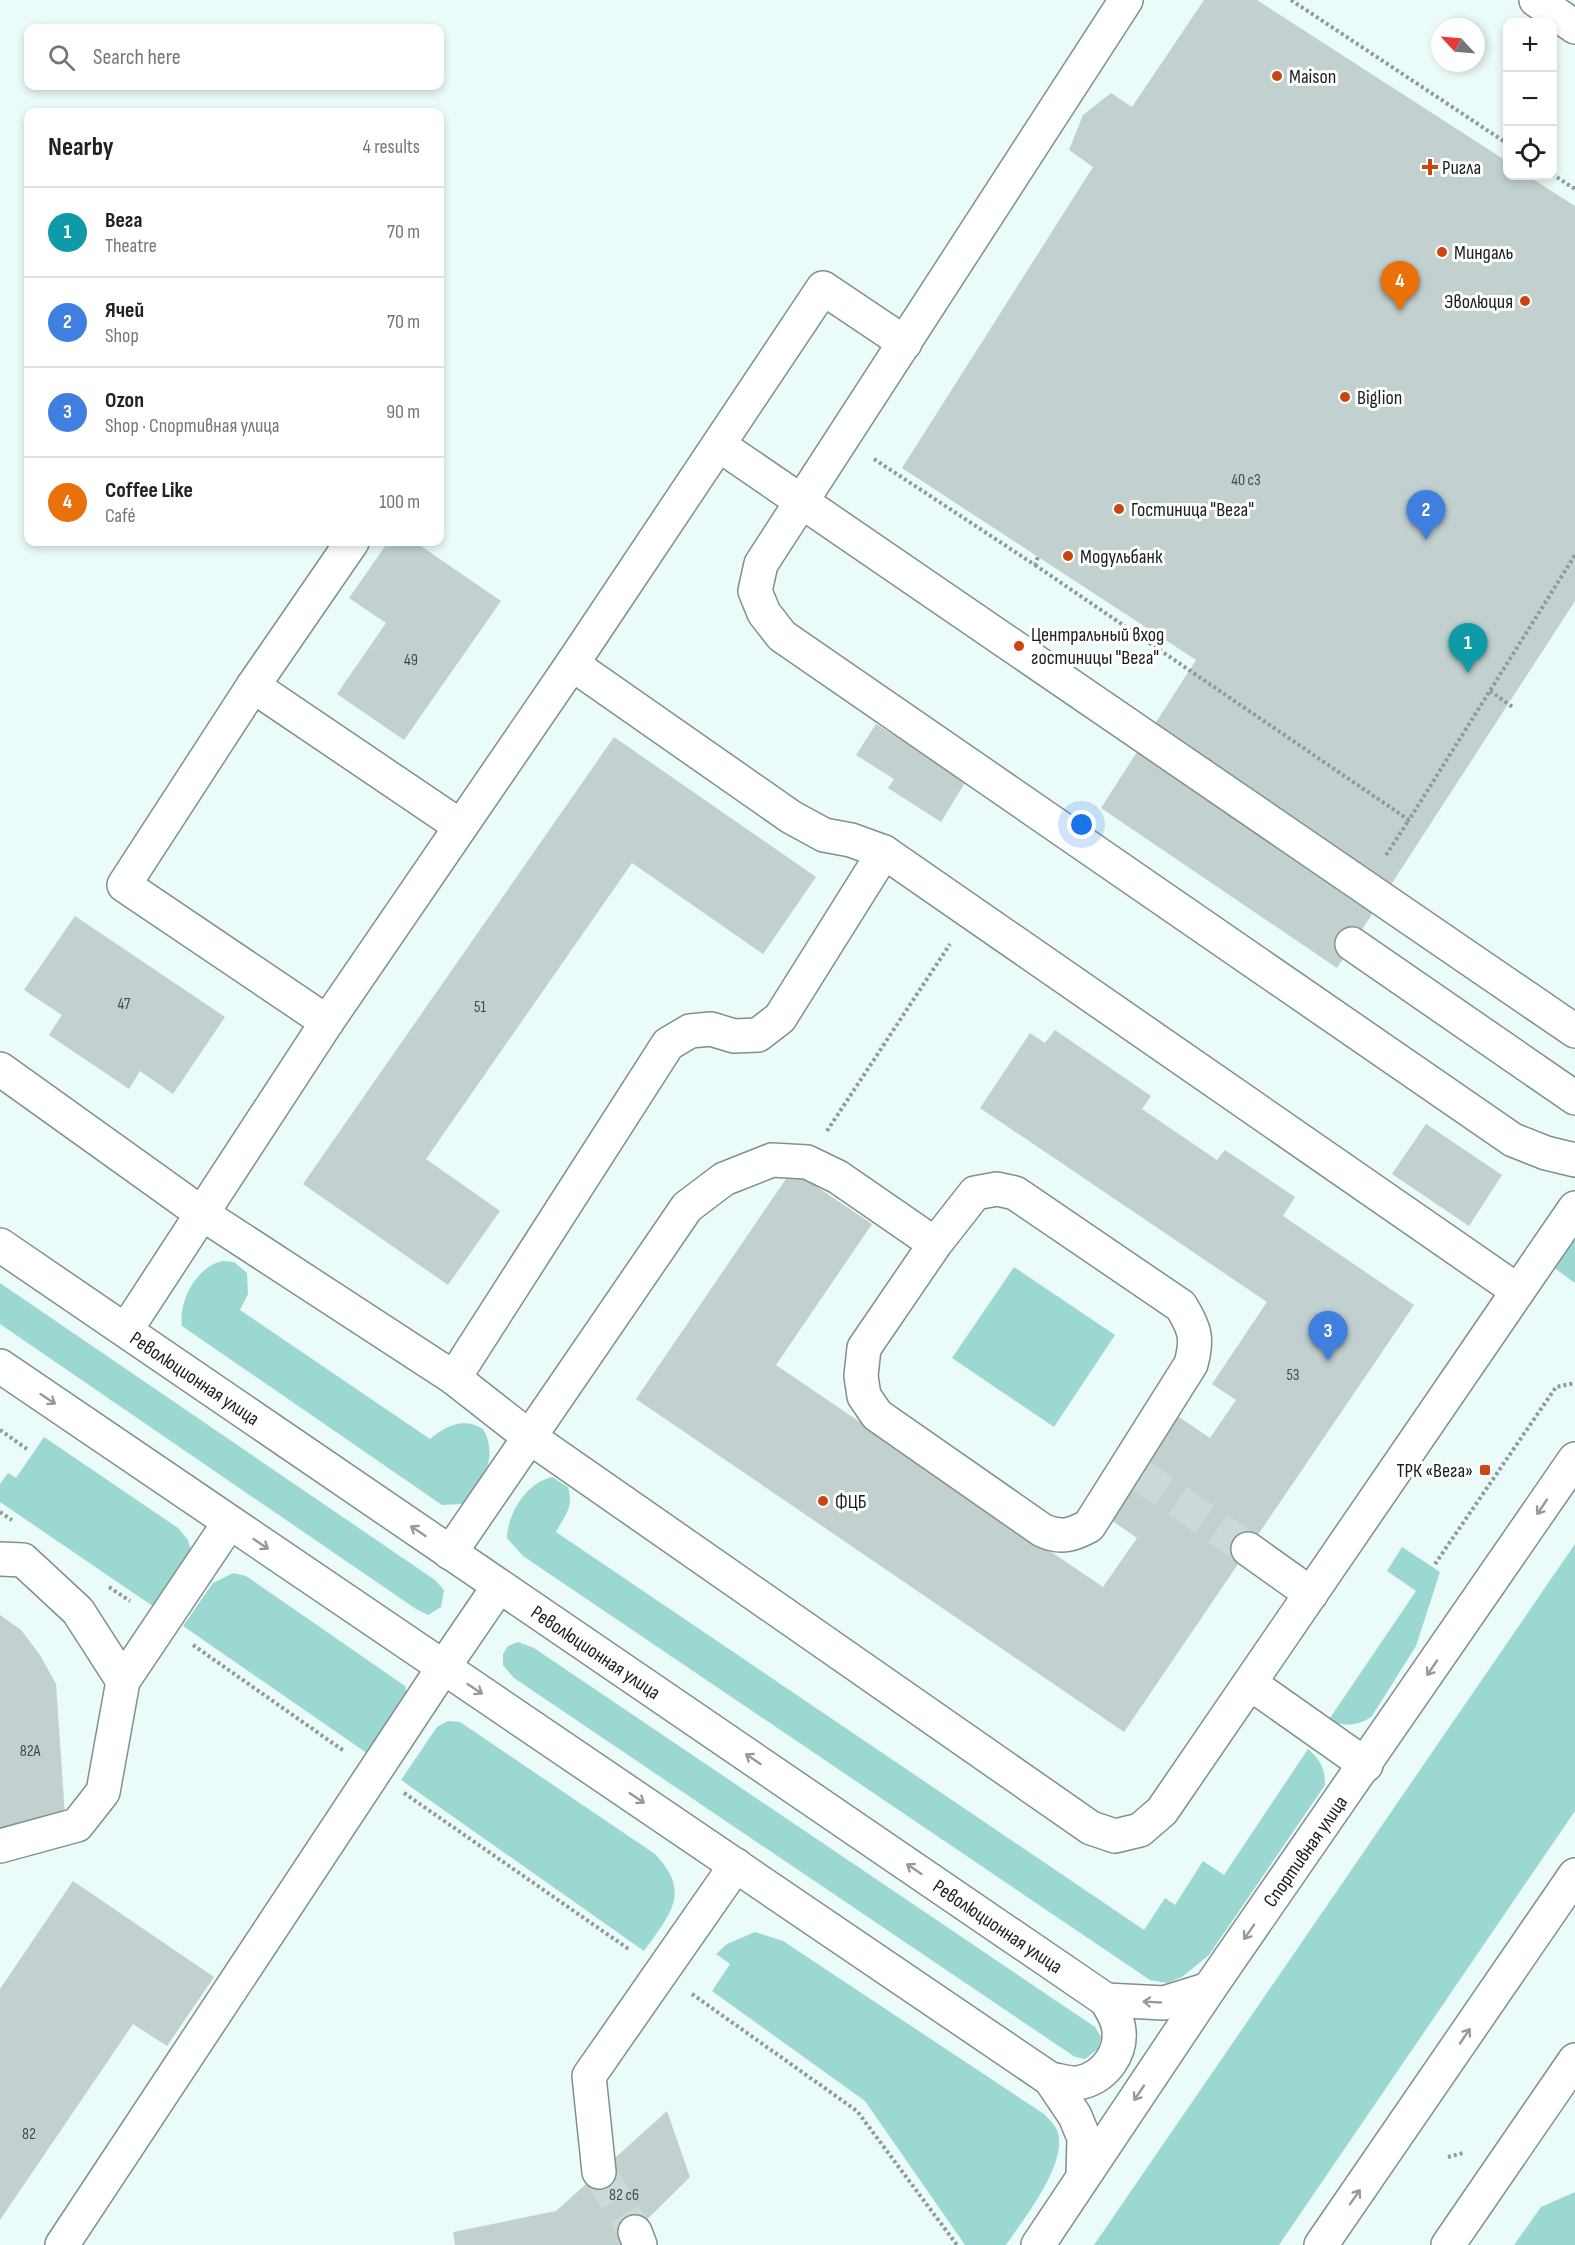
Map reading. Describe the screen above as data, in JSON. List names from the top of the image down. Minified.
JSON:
{"streets":{"main road":["Революционная улица","Спортивная улица"]},"places":{"other":["Maison","Миндаль","Эволюция","Biglion","Гостиница \"Вега\"","Модульбанк","Центральный вход гостиницы \"Вега\"","ФЦБ"],"health":["Ригла"],"transit":["ТРК «Вега»"]},"house_numbers":["40 с3","49","47","51","53","82А","82","82 с6"],"north":"top left","page":{"map_buttons":["+","−"],"search":"Search here","heading":["Nearby","4 results"],"list":[{"mark":"1","name":"Вега","note":"Theatre","value":"70 m"},{"mark":"2","name":"Ячей","note":"Shop","value":"70 m"},{"mark":"3","name":"Ozon","note":"Shop · Спортивная улица","value":"90 m"},{"mark":"4","name":"Coffee Like","note":"Café","value":"100 m"}],"pins":["4","2","1","3"]}}
